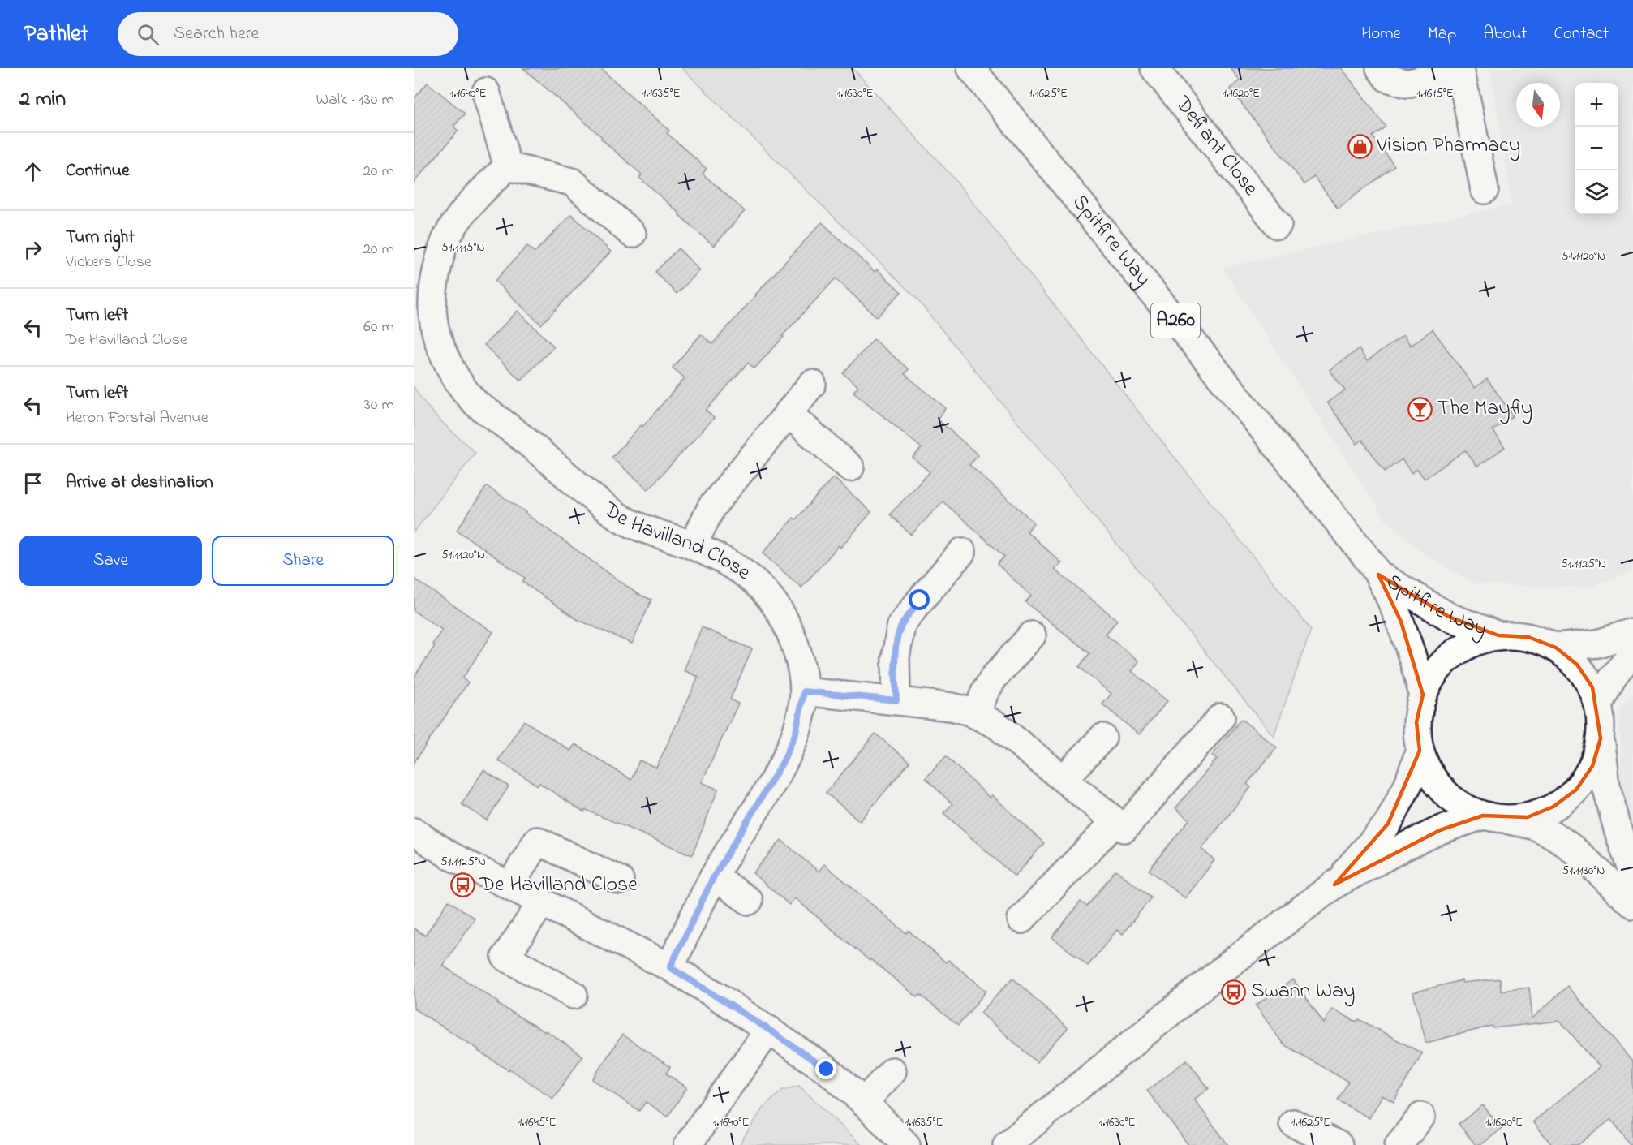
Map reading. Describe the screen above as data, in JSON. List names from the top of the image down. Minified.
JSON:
{"streets":{"street":["Defiant Close","Spitfire Way","A260","De Havilland Close"]},"places":{"shop":["Vision Pharmacy"],"bar":["The Mayfly"],"bus stop":["De Havilland Close","Swann Way"]},"north":"bottom","page":{"header":"Pathlet","search":"Search here","nav":["Home","Map","About","Contact"],"heading":["2 min","Walk · 130 m"],"map_buttons":["+","−"],"list":[["Continue","20 m"],["Turn right","Vickers Close","20 m"],["Turn left","De Havilland Close","60 m"],["Turn left","Heron Forstal Avenue","30 m"],"Arrive at destination"],"buttons":["Save","Share"]},"coordinates":["1.1640°E","1.1635°E","1.1630°E","1.1625°E","1.1620°E","1.1615°E","51.1115°N","51.1120°N","51.1125°N","51.1130°N","1.1645°E"]}
